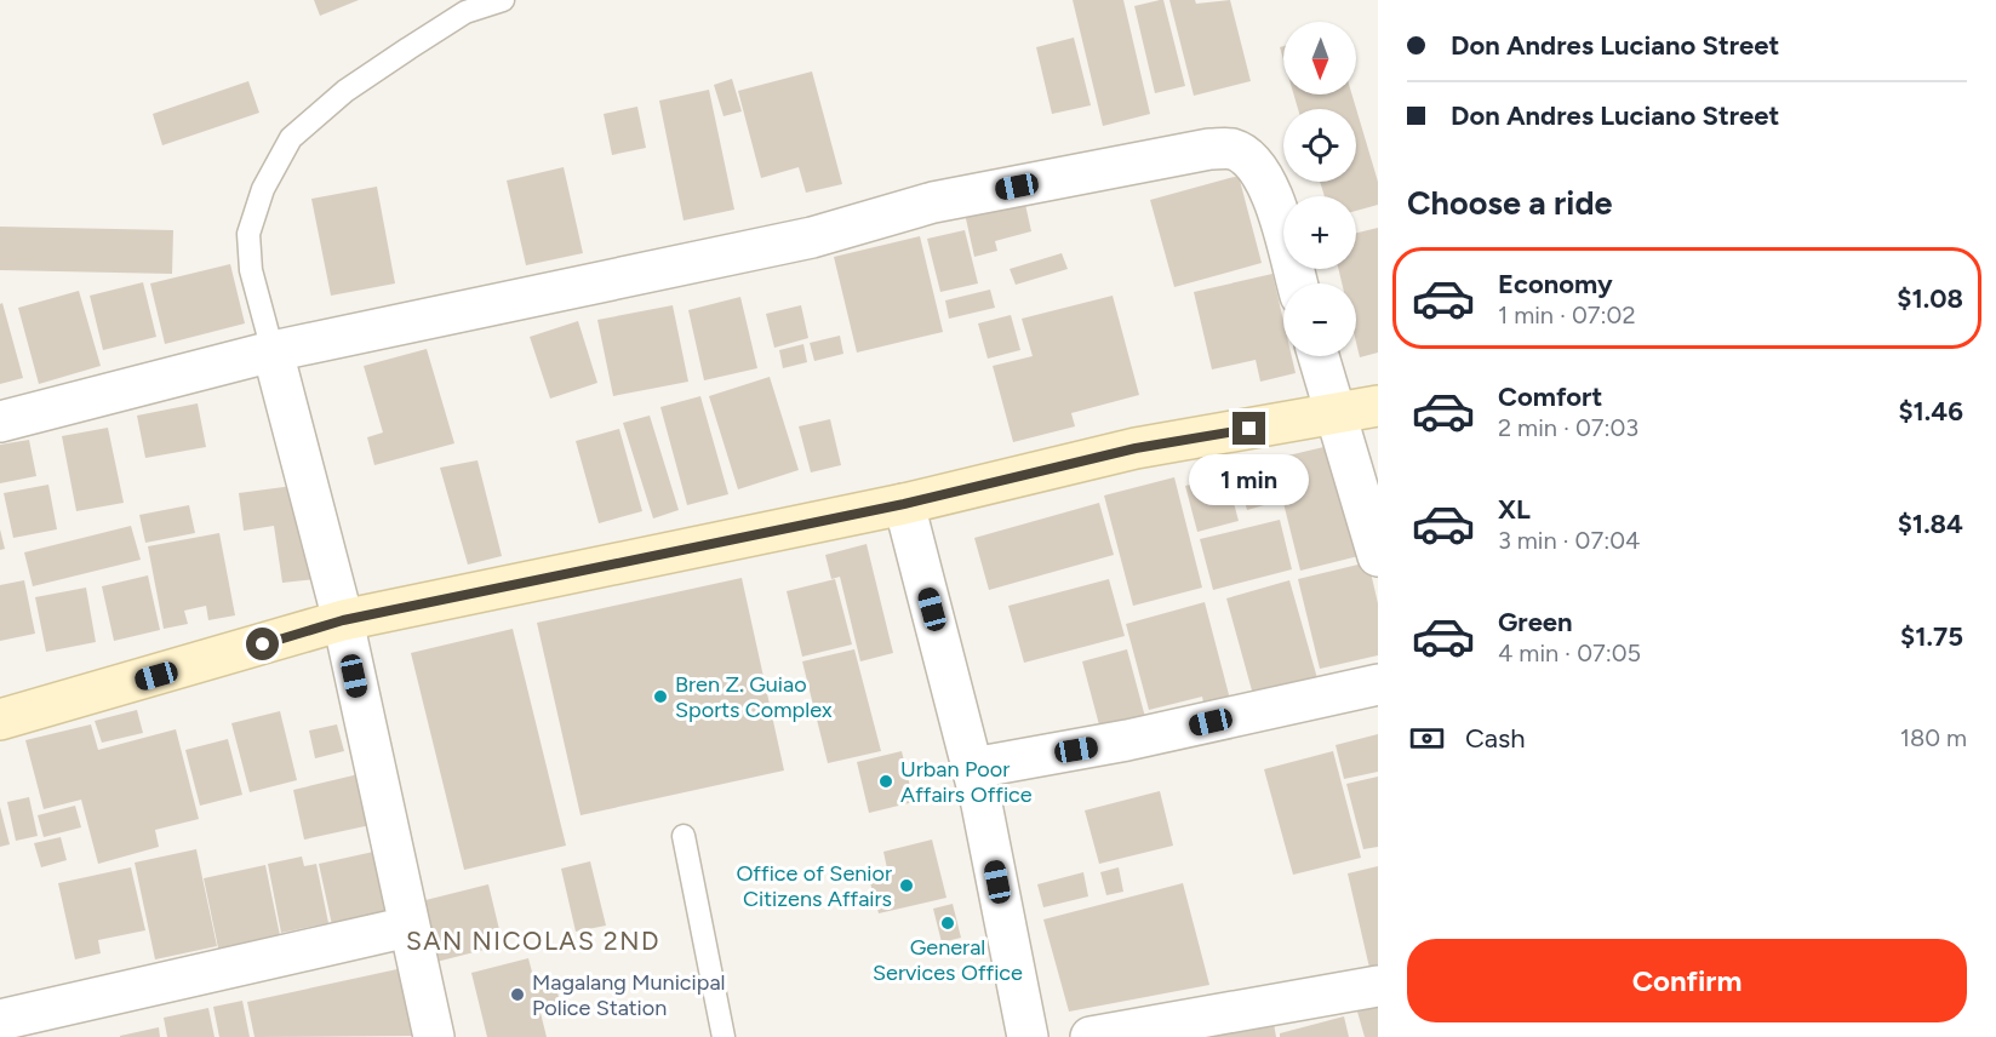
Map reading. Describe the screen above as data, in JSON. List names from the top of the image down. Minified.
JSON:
{"districts":["SAN NICOLAS 2ND"],"places":["Bren Z. Guiao Sports Complex","Urban Poor Affairs Office","Office of Senior Citizens Affairs","General Services Office","Magalang Municipal Police Station"],"north":"bottom","page":{"banner":["Don Andres Luciano Street","Don Andres Luciano Street"],"map_buttons":["+","−"],"heading":"Choose a ride","list":[{"name":"Economy","note":"1 min · 07:02","value":"$1.08"},{"name":"Comfort","note":"2 min · 07:03","value":"$1.46"},{"name":"XL","note":"3 min · 07:04","value":"$1.84"},{"name":"Green","note":"4 min · 07:05","value":"$1.75"}],"bubble":"1 min","pay":["Cash","180 m"],"buttons":"Confirm"}}
